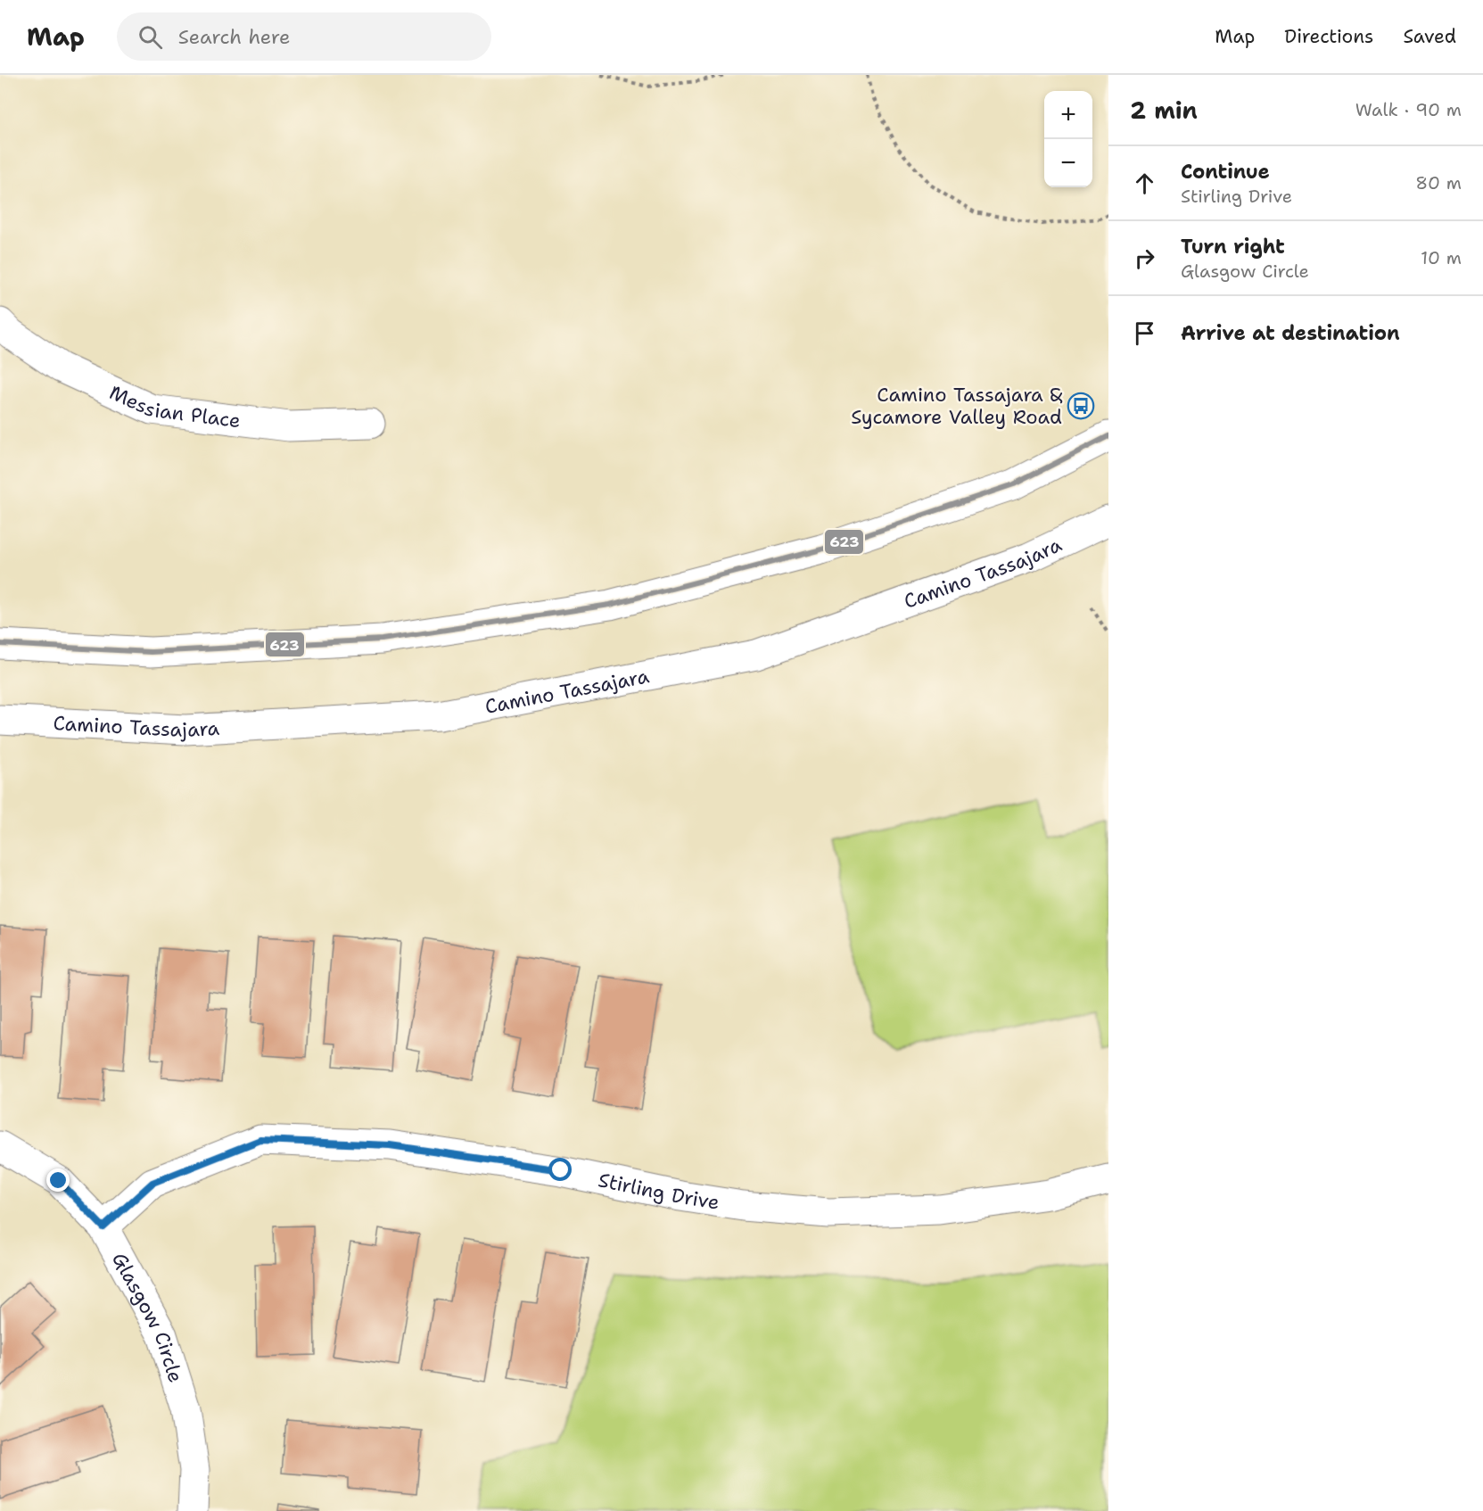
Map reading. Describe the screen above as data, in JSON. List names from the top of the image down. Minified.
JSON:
{"streets":{"main road":["Messian Place","Camino Tassajara","Stirling Drive","Glasgow Circle"]},"crossings":[["Stirling Drive","Glasgow Circle"]],"places":{"bus stop":["Camino Tassajara & Sycamore Valley Road"]},"lines":["transit line 623"],"page":{"header":"Map","search":"Search here","nav":["Map","Directions","Saved"],"heading":["2 min","Walk · 90 m"],"map_buttons":["+","−"],"list":[["Continue","Stirling Drive","80 m"],["Turn right","Glasgow Circle","10 m"],"Arrive at destination"]}}
